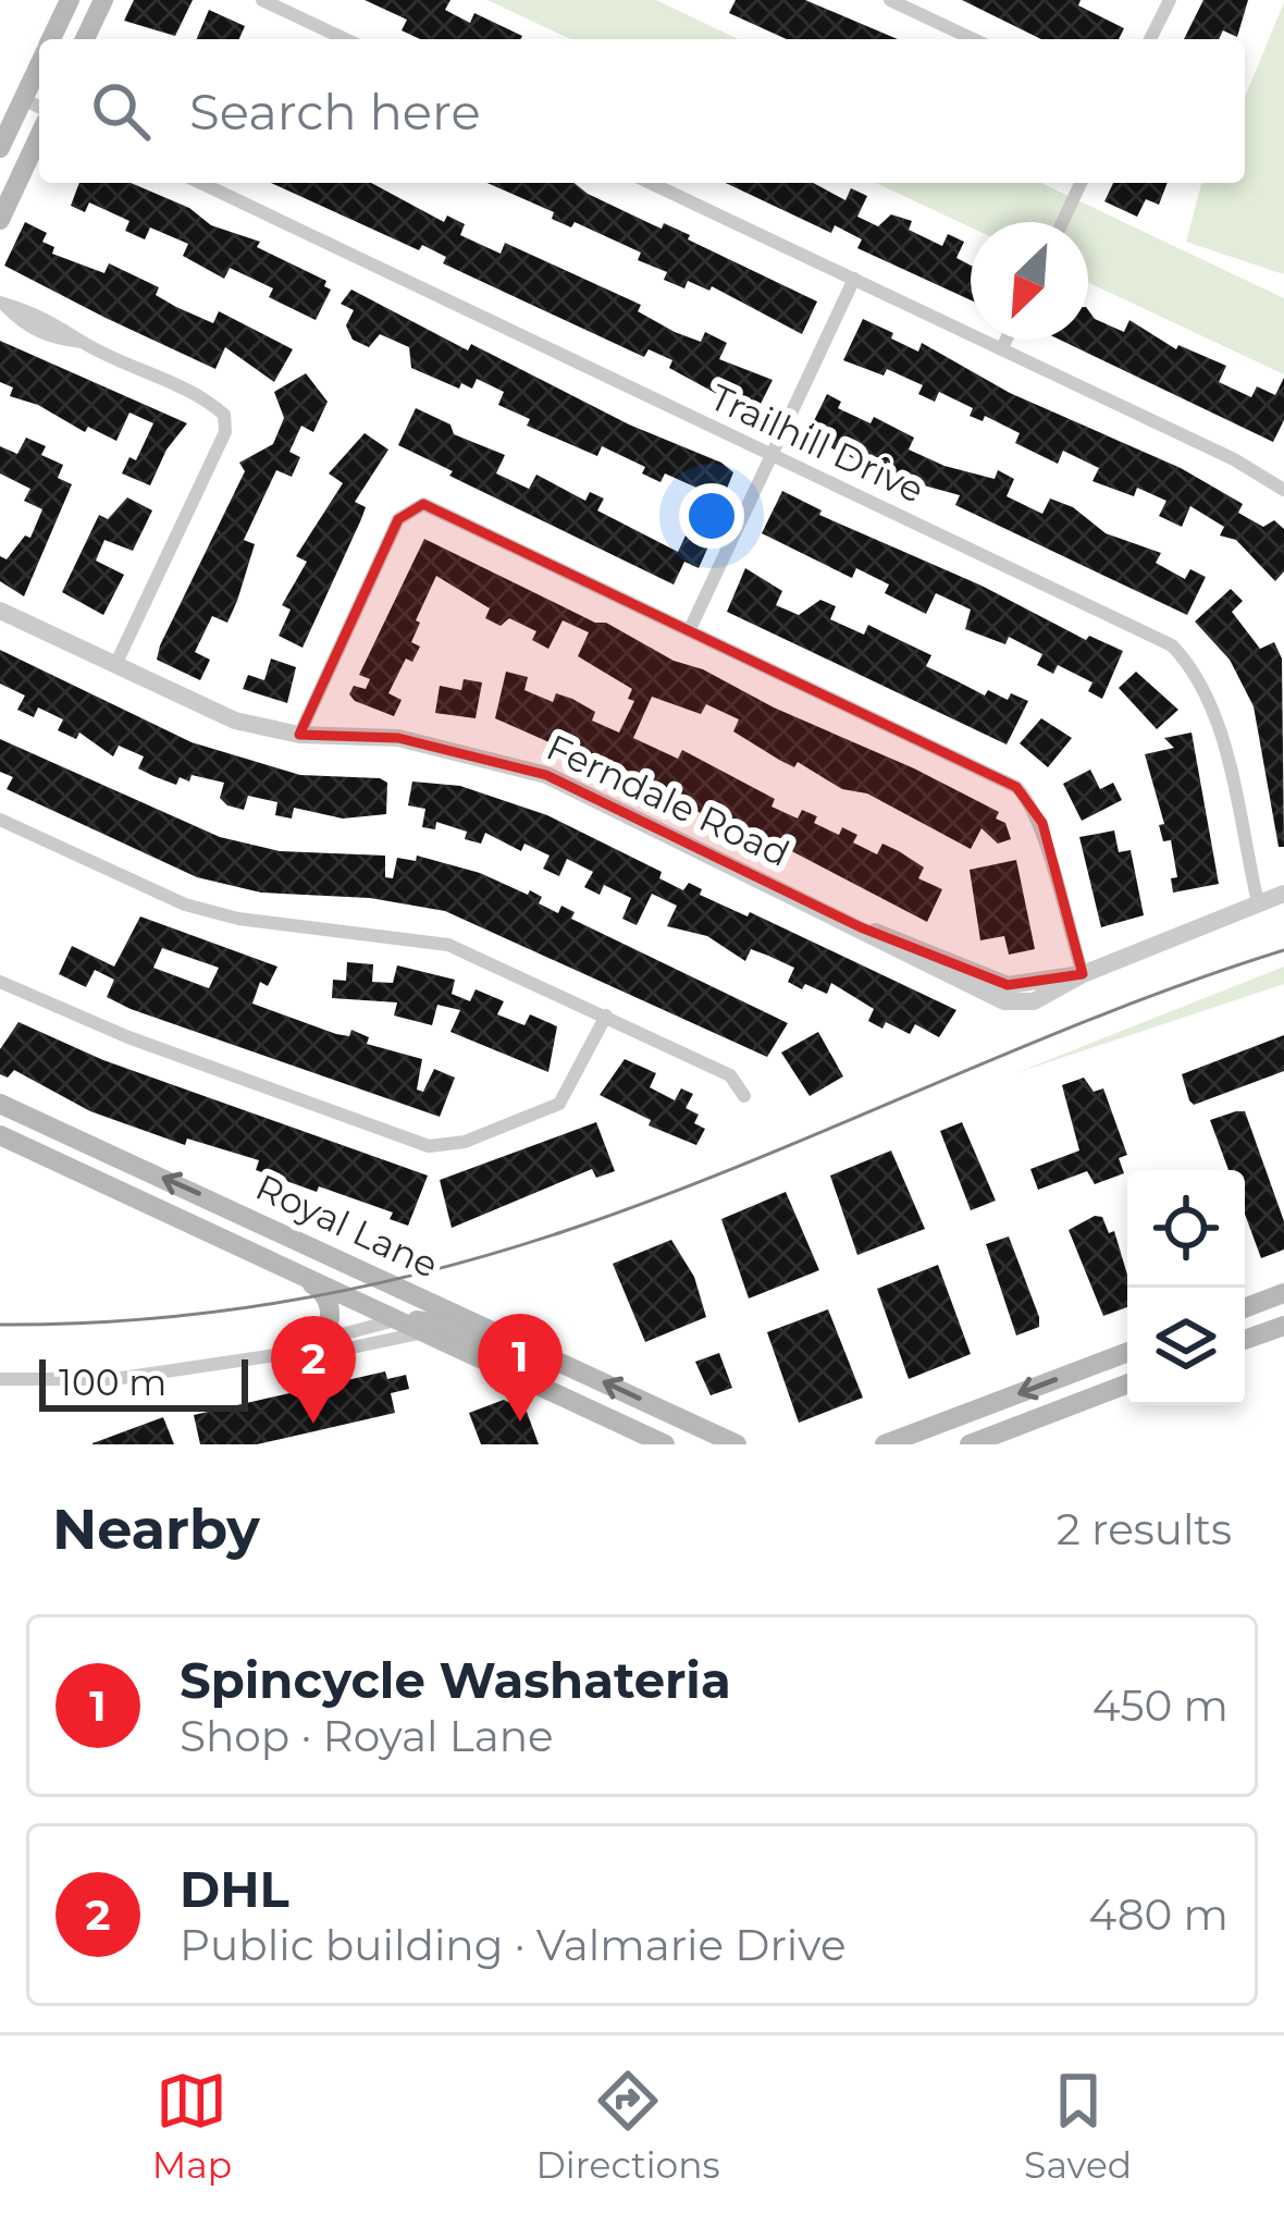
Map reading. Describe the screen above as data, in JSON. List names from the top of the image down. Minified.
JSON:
{"streets":{"main road":["Royal Lane"],"street":["Trailhill Drive","Ferndale Road"]},"scale_bar":"100 m","north":"bottom left","page":{"search":"Search here","pins":["1","2"],"scale":"100 m","heading":["Nearby","2 results"],"list":[{"mark":"1","name":"Spincycle Washateria","note":"Shop · Royal Lane","value":"450 m"},{"mark":"2","name":"DHL","note":"Public building · Valmarie Drive","value":"480 m"}],"nav":["Map","Directions","Saved"]}}
